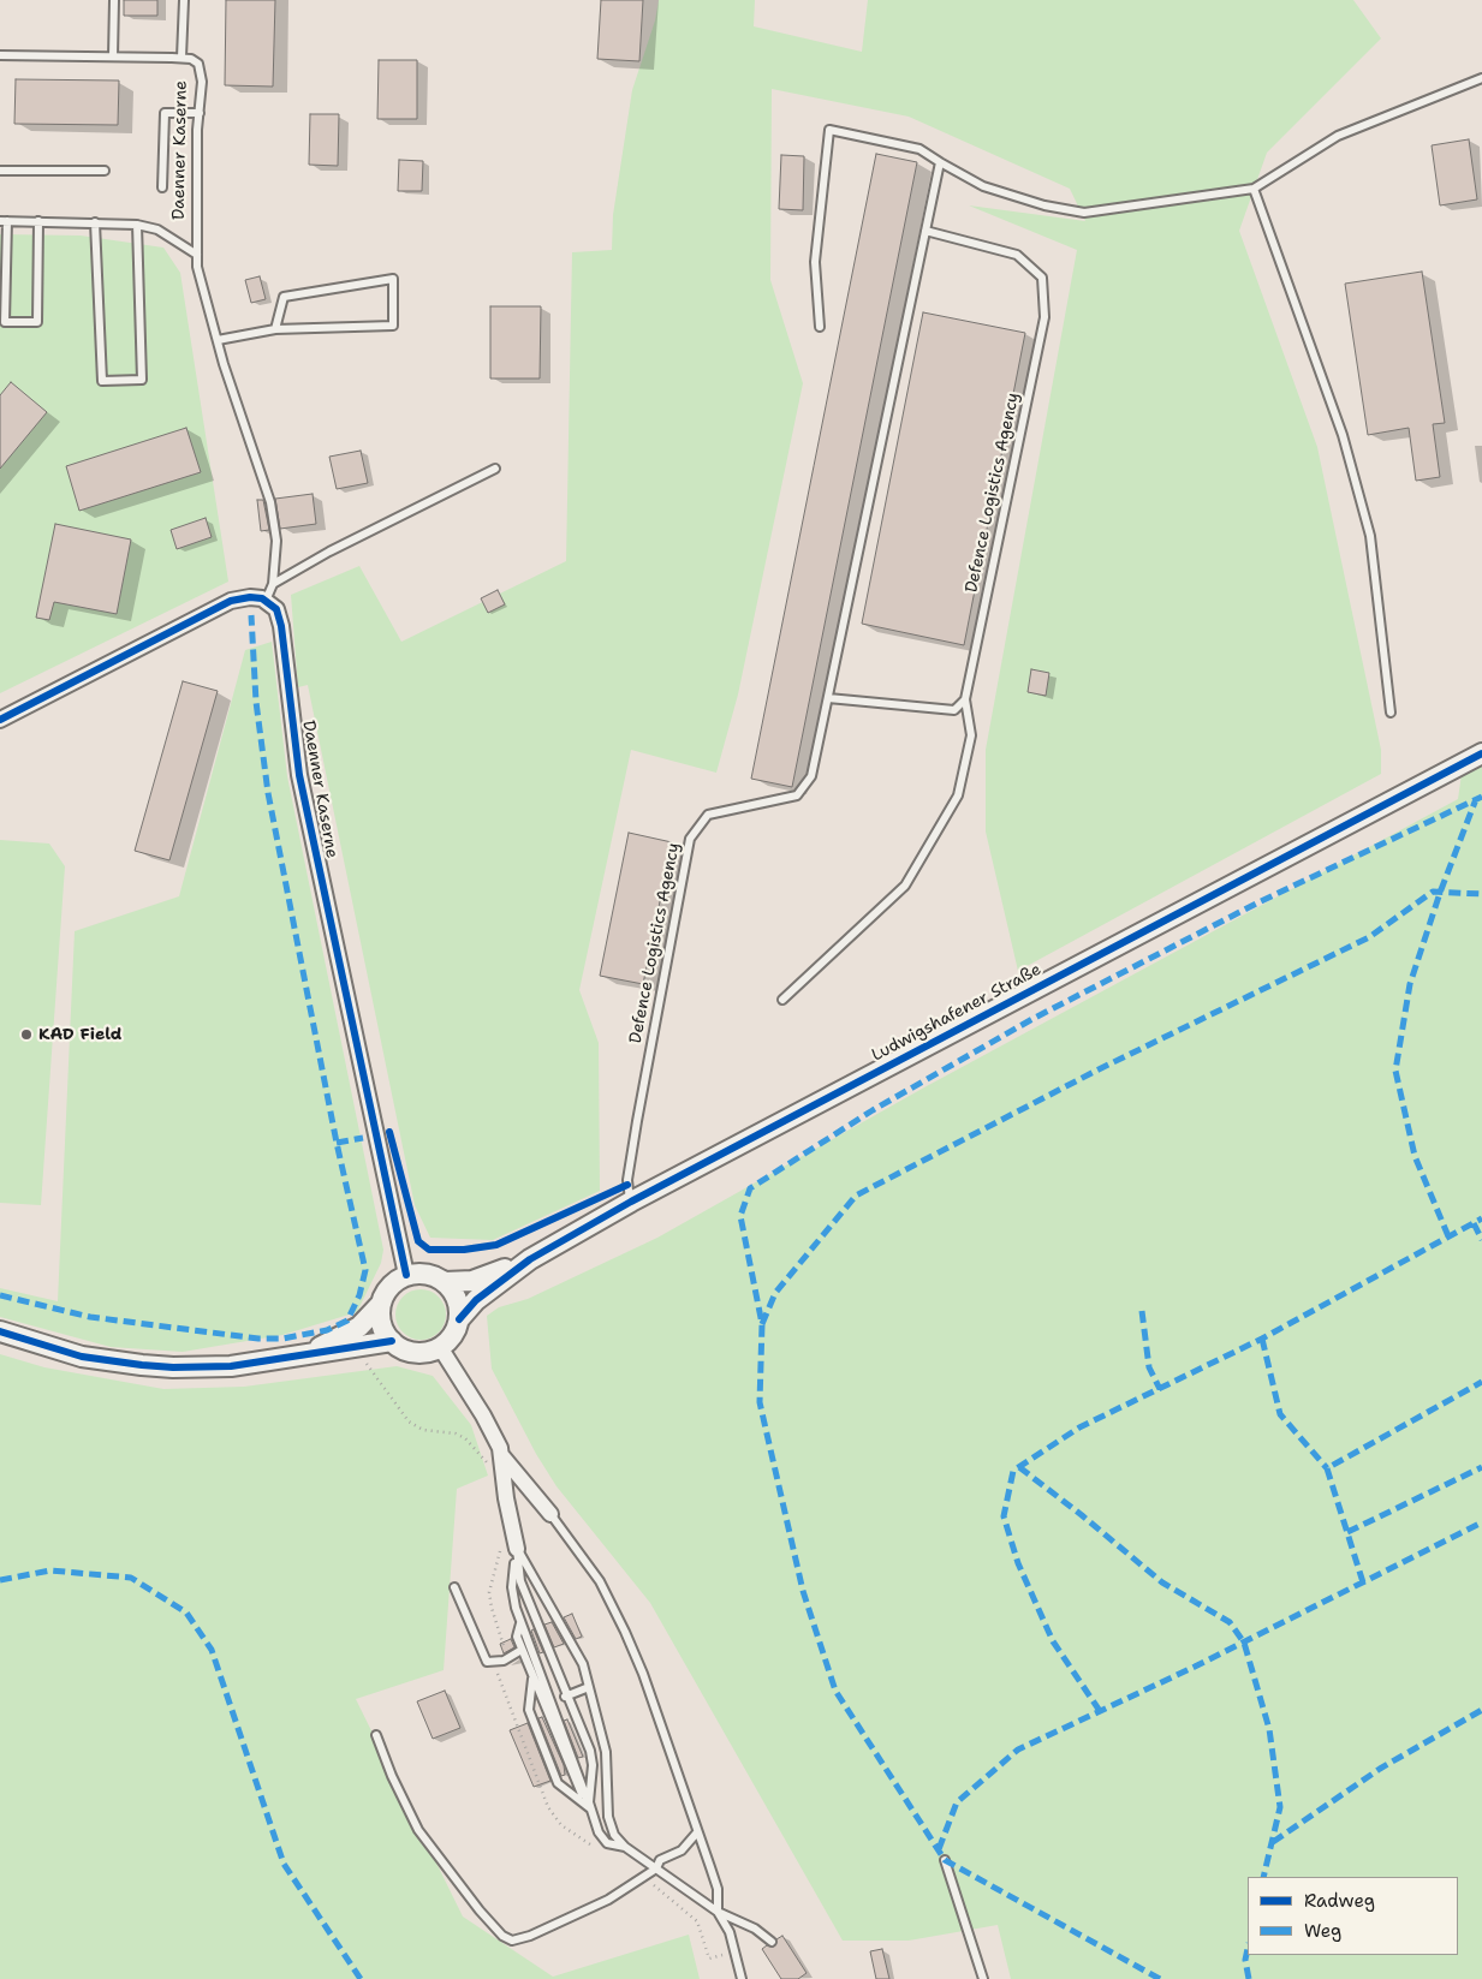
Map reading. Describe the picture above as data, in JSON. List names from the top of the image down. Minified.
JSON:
{"streets":{"street":["Daenner Kaserne","Ludwigshafener Straße"],"lane":["Defence Logistics Agency"]},"crossings":[["Daenner Kaserne","Ludwigshafener Straße"],["Defence Logistics Agency","Ludwigshafener Straße"]],"places":["KAD Field"],"legend":["Radweg","Weg"]}
